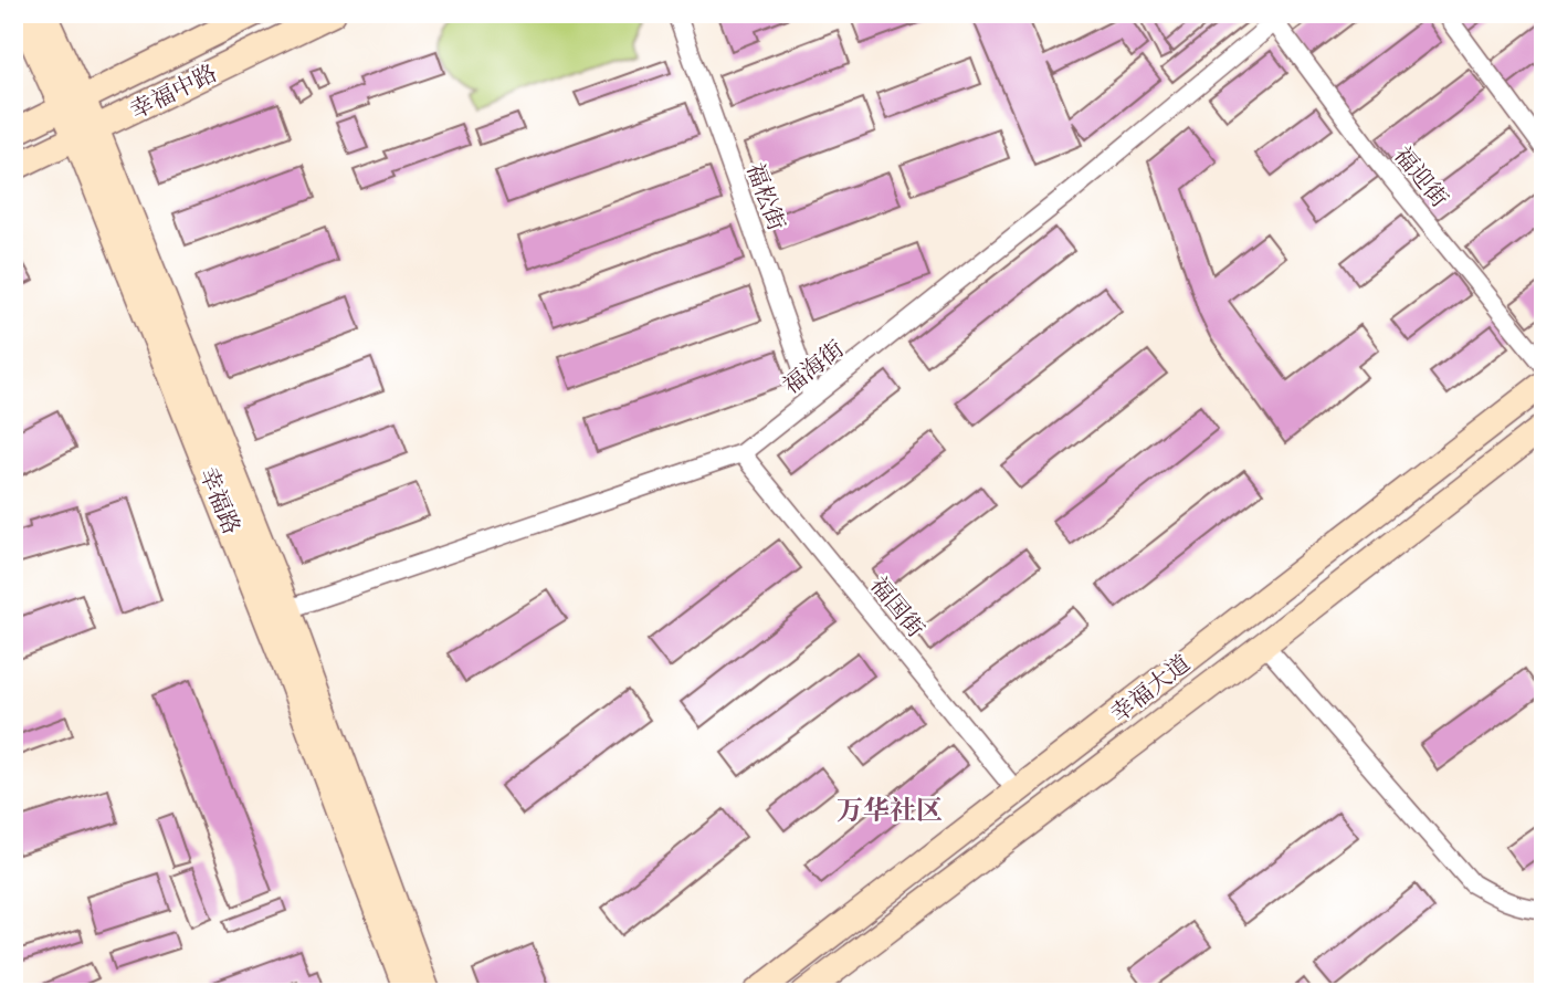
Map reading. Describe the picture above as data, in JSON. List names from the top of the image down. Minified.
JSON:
{"streets":{"main road":["幸福中路","幸福路","幸福大道"],"street":["福迎街","福松街","福海街","福国街"]},"crossings":[["幸福中路","幸福路"],["福迎街","福海街"],["福松街","福海街"],["福海街","幸福路"],["福海街","福国街"],["福国街","幸福大道"]],"districts":["万华社区"]}
